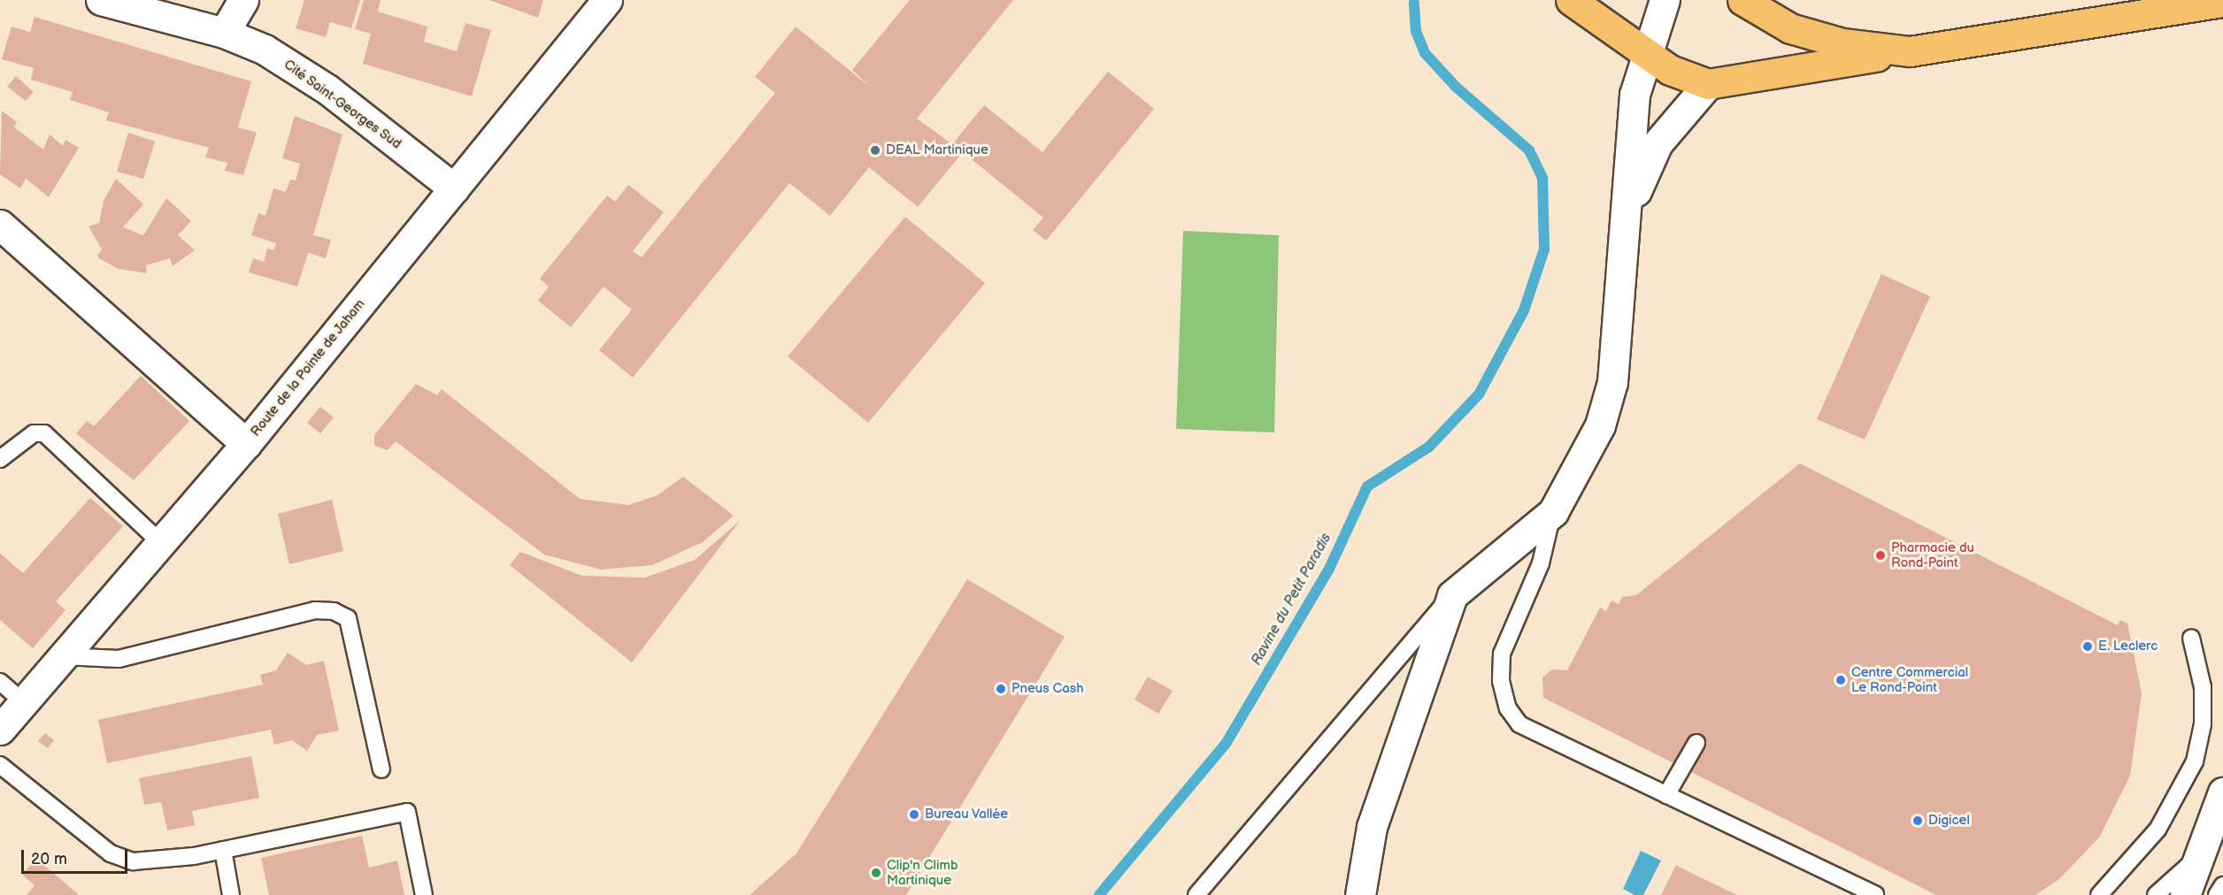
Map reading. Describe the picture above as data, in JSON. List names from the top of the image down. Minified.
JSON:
{"streets":{"street":["Cité Saint-Georges Sud","Route de la Pointe de Jaham"]},"crossings":[["Cité Saint-Georges Sud","Route de la Pointe de Jaham"]],"water":["Ravine du Petit Paradis"],"places":["DEAL Martinique","Pharmacie du Rond-Point","E. Leclerc","Centre Commercial Le Rond-Point","Pneus Cash","Bureau Vallée","Digicel","Clip'n Climb Martinique"],"scale_bar":"20 m"}
